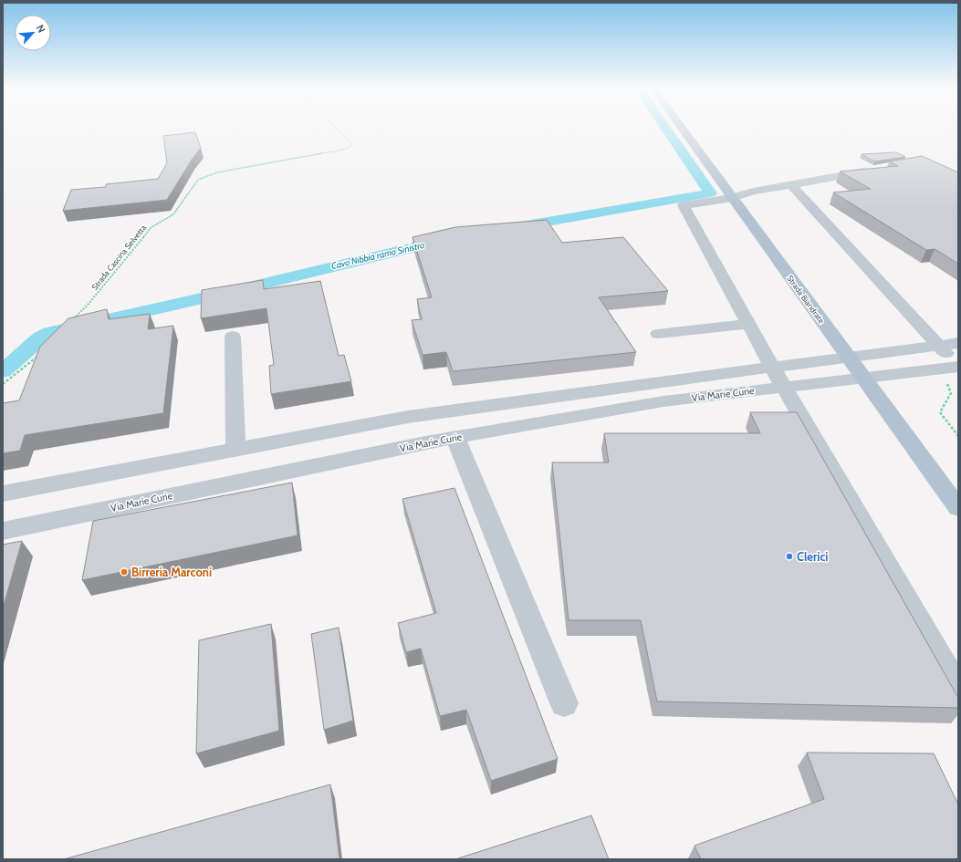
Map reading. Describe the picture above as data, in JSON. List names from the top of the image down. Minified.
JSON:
{"streets":{"main road":["Strada Biandrate"],"street":["Via Marie Curie"],"path":["Strada Cascina Selvetta"]},"crossings":[["Strada Biandrate","Via Marie Curie"]],"water":["Cavo Nibbia ramo Sinistro"],"places":["Clerici","Birreria Marconi"],"north":"top right"}
